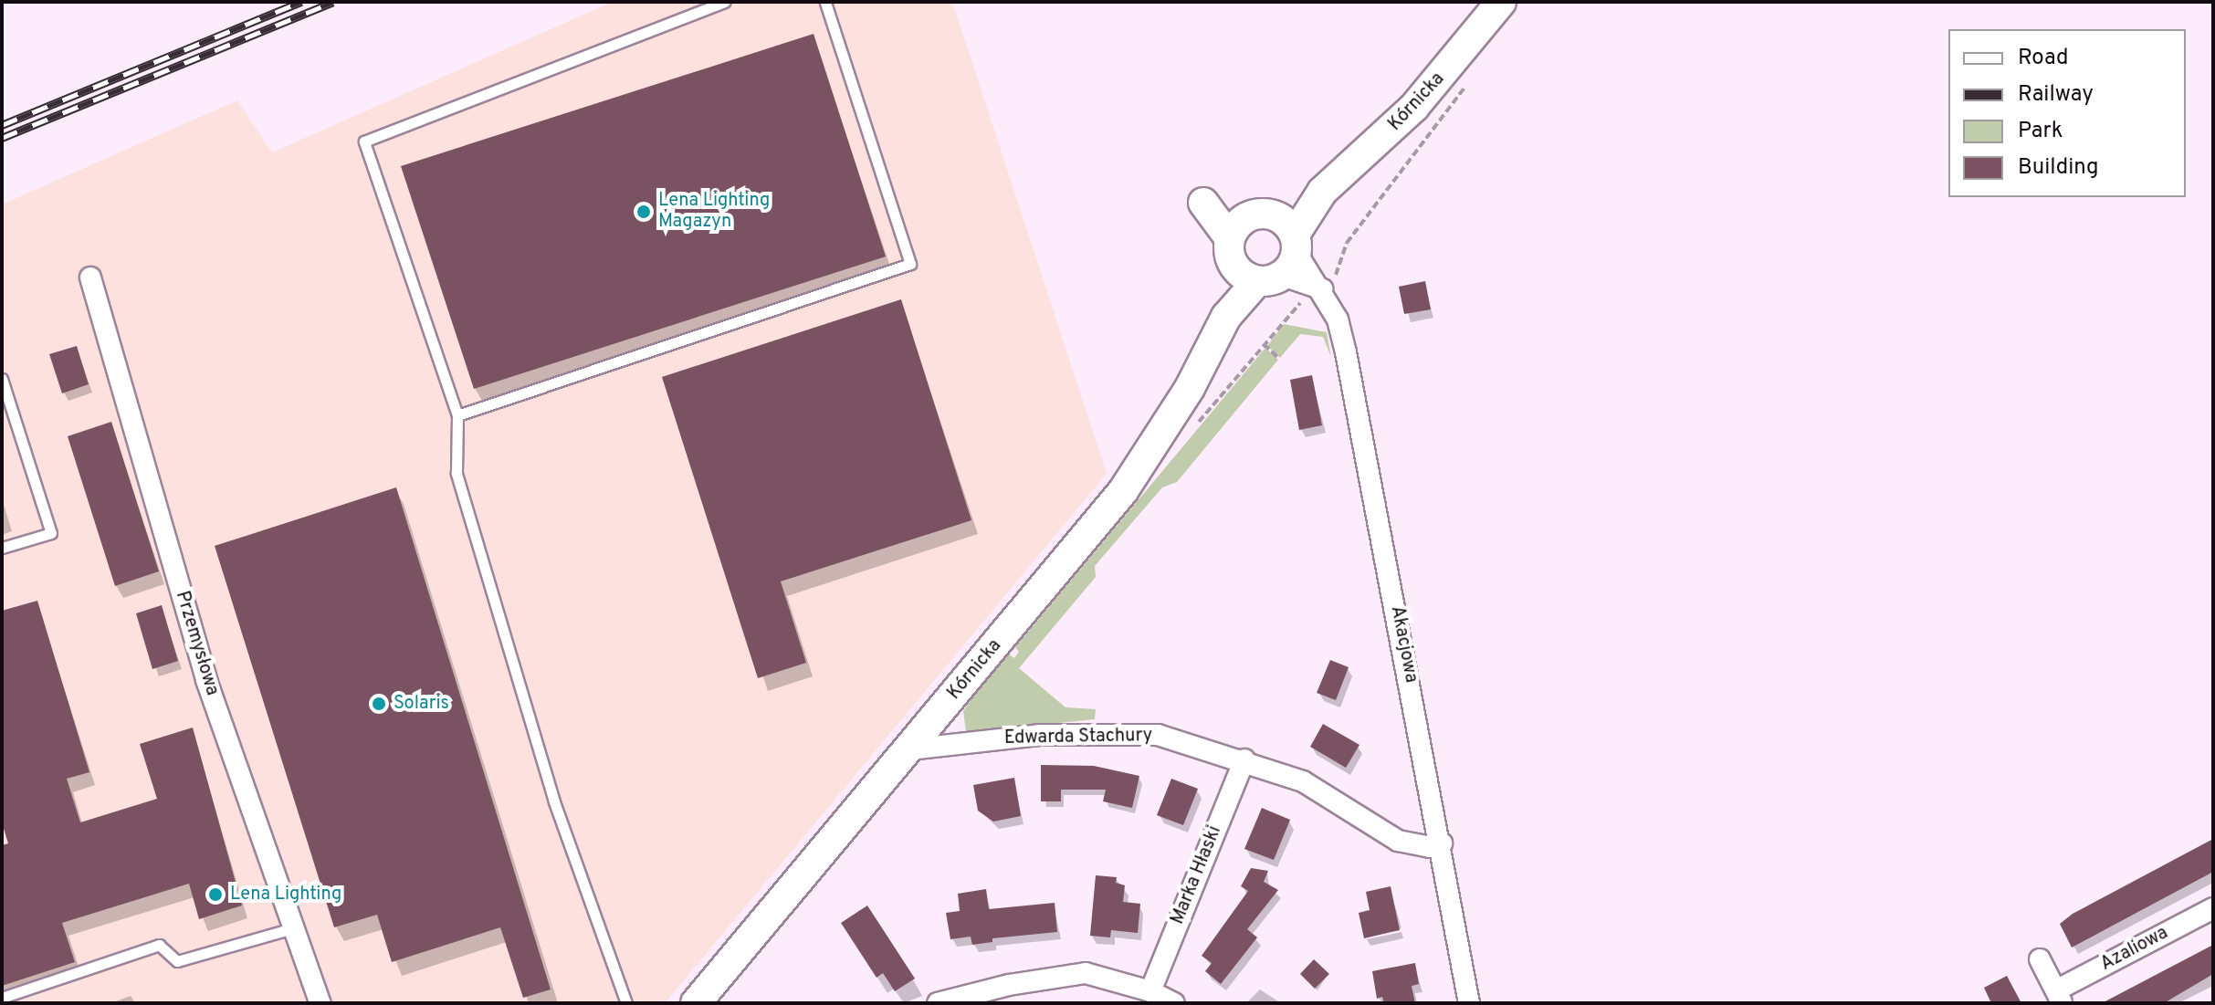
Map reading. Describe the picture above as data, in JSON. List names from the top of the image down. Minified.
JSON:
{"streets":{"street":["Kórnicka","Przemysłowa","Akacjowa","Edwarda Stachury","Marka Hłaski","Azaliowa"]},"crossings":[["Kórnicka","Akacjowa"],["Kórnicka","Edwarda Stachury"],["Akacjowa","Edwarda Stachury"],["Edwarda Stachury","Marka Hłaski"]],"places":["Lena Lighting Magazyn","Solaris","Lena Lighting"],"legend":["Road","Railway","Park","Building"]}
